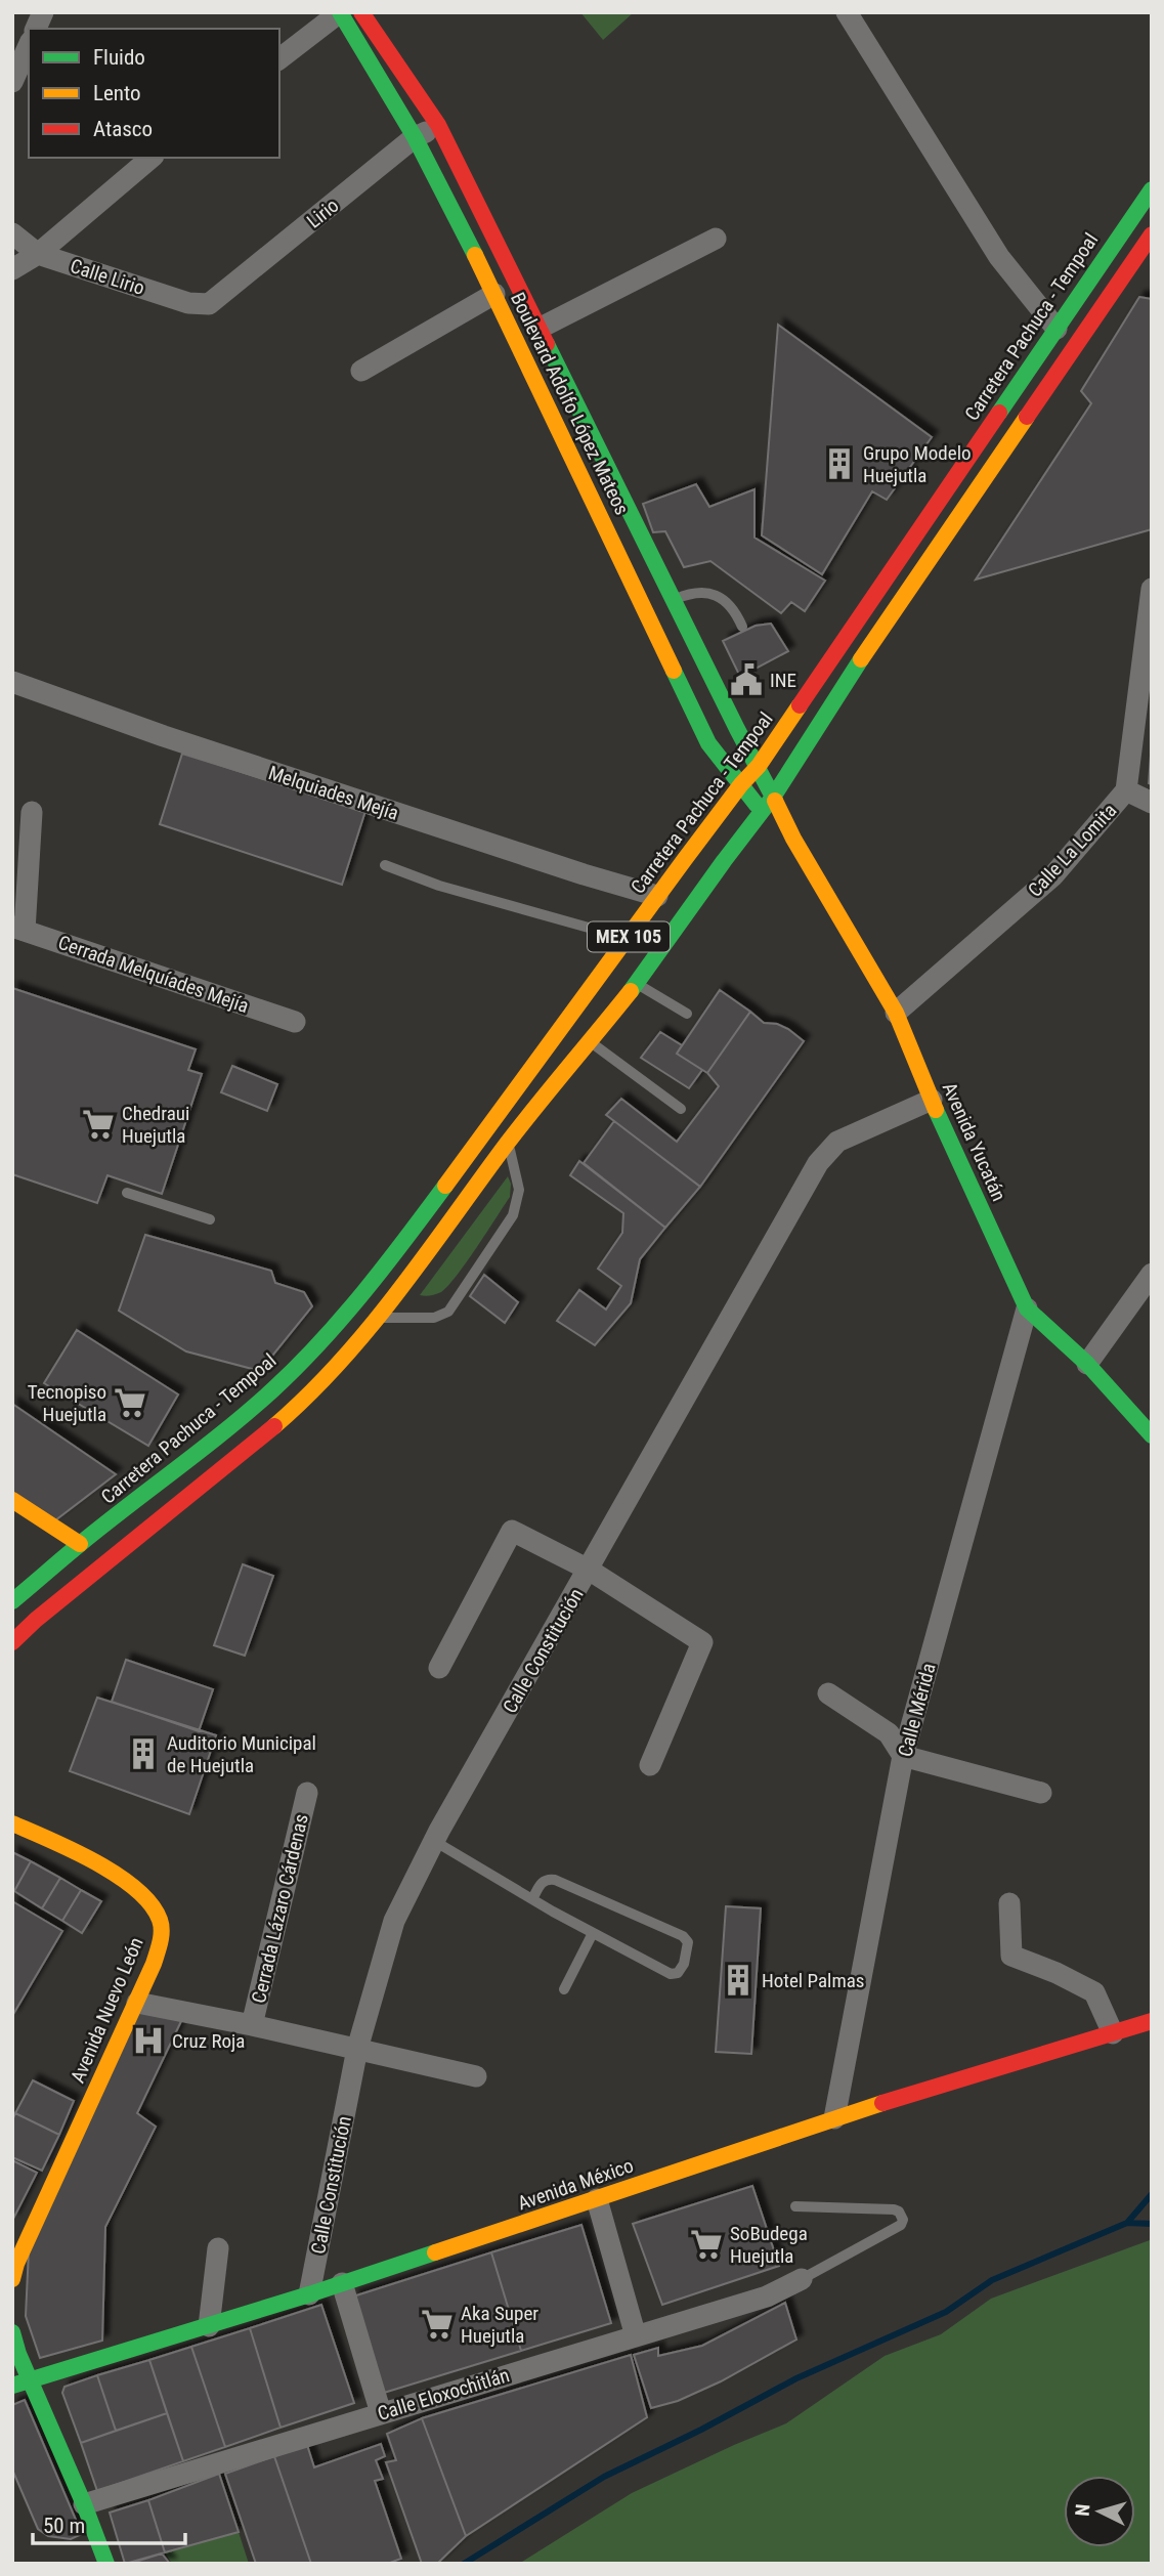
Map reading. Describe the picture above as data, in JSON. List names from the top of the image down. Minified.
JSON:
{"streets":{"street":["Lirio","Calle Lirio","Carretera Pachuca - Tempoal","Boulevard Adolfo López Mateos","Melquiades Mejía","Calle La Lomita","MEX 105","Cerrada Melquíades Mejía","Avenida Yucatán","Calle Constitución","Calle Mérida","Cerrada Lázaro Cárdenas","Avenida Nuevo León","Avenida México","Calle Eloxochitlán"]},"crossings":[["Lirio","Calle Lirio"],["Lirio","Boulevard Adolfo López Mateos"],["Carretera Pachuca - Tempoal","Boulevard Adolfo López Mateos"],["Carretera Pachuca - Tempoal","Melquiades Mejía"],["Carretera Pachuca - Tempoal","Avenida Yucatán"],["Boulevard Adolfo López Mateos","Avenida Yucatán"],["Calle La Lomita","Avenida Yucatán"],["Avenida Yucatán","Calle Constitución"],["Avenida Yucatán","Calle Mérida"],["Calle Constitución","Avenida México"],["Calle Mérida","Avenida México"]],"places":{"building":["Grupo Modelo Huejutla","Auditorio Municipal de Huejutla","Hotel Palmas"],"public building":["INE"],"supermarket":["Chedraui Huejutla","Tecnopiso Huejutla","SoBudega Huejutla","Aka Super Huejutla"],"hospital":["Cruz Roja"]},"legend":["Fluido","Lento","Atasco"],"scale_bar":"50 m","north":"left"}
